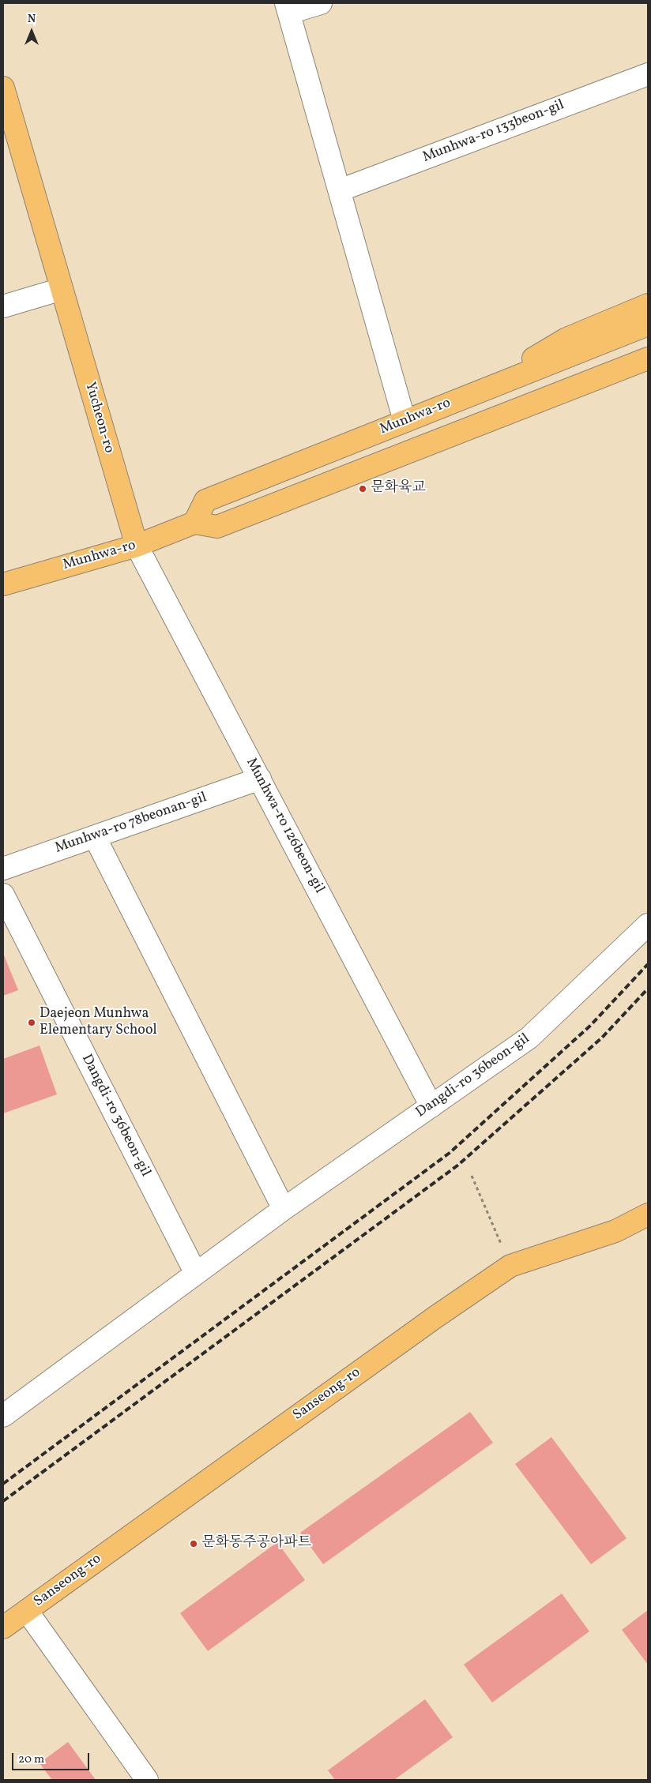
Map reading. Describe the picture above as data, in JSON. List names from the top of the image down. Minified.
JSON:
{"streets":{"main road":["Munhwa-ro","Yucheon-ro","Sanseong-ro"],"street":["Munhwa-ro 133beon-gil","Munhwa-ro 78beonan-gil","Munhwa-ro 126beon-gil","Dangdi-ro 36beon-gil"]},"crossings":[["Munhwa-ro","Yucheon-ro"],["Munhwa-ro","Munhwa-ro 126beon-gil"],["Yucheon-ro","Munhwa-ro 126beon-gil"],["Munhwa-ro 78beonan-gil","Munhwa-ro 126beon-gil"],["Munhwa-ro 126beon-gil","Dangdi-ro 36beon-gil"]],"places":["문화육교","Daejeon Munhwa Elementary School","문화동주공아파트"],"scale_bar":"20 m","north":"top"}
